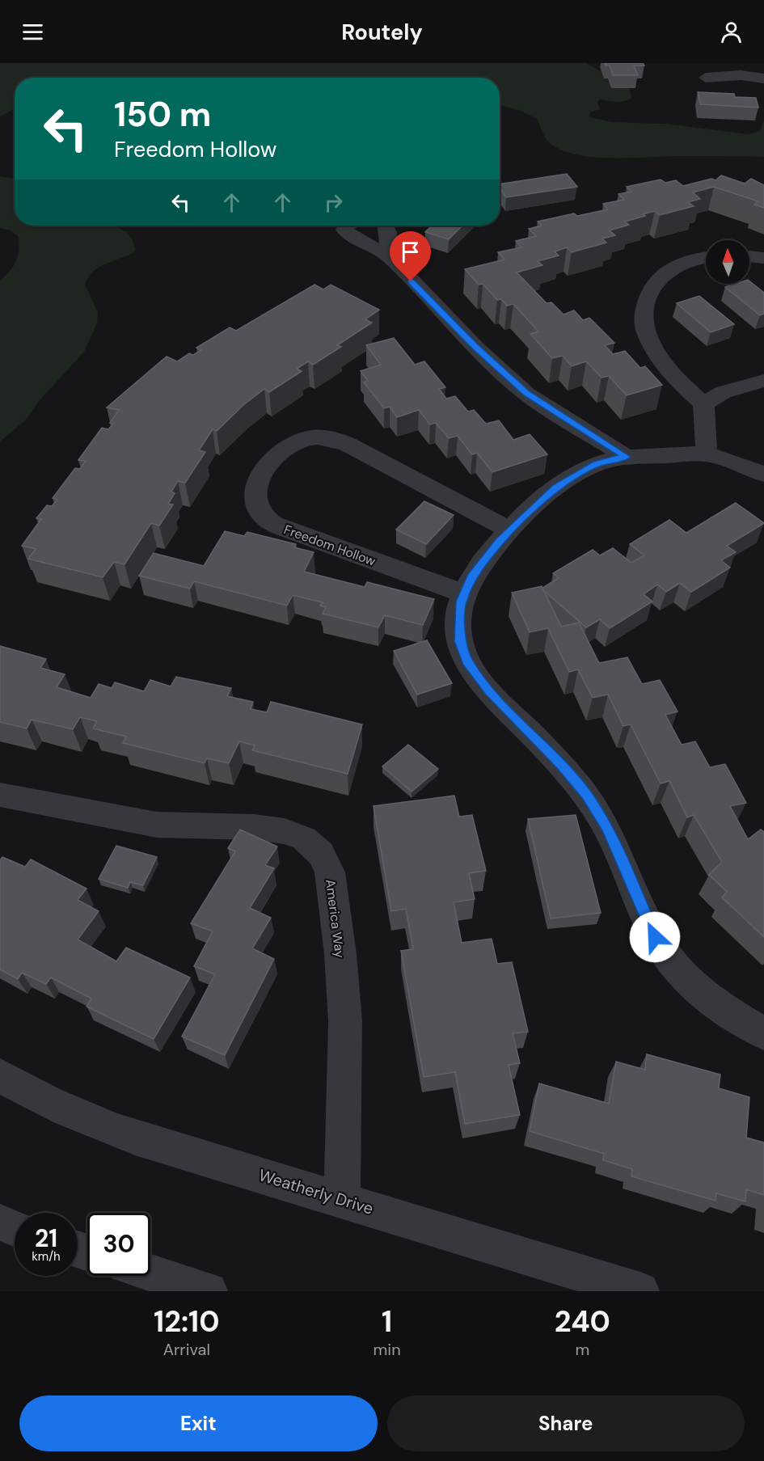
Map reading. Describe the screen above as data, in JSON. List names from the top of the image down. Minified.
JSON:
{"streets":{"street":["Freedom Hollow","America Way","Weatherly Drive"]},"crossings":[["America Way","Weatherly Drive"]],"north":"top","page":{"header":"Routely","turn":["150 m","Freedom Hollow"],"speed":"21 km/h","limit":"30","eta":["12:10","Arrival","1","min","240","m"],"buttons":["Exit","Share"]}}
